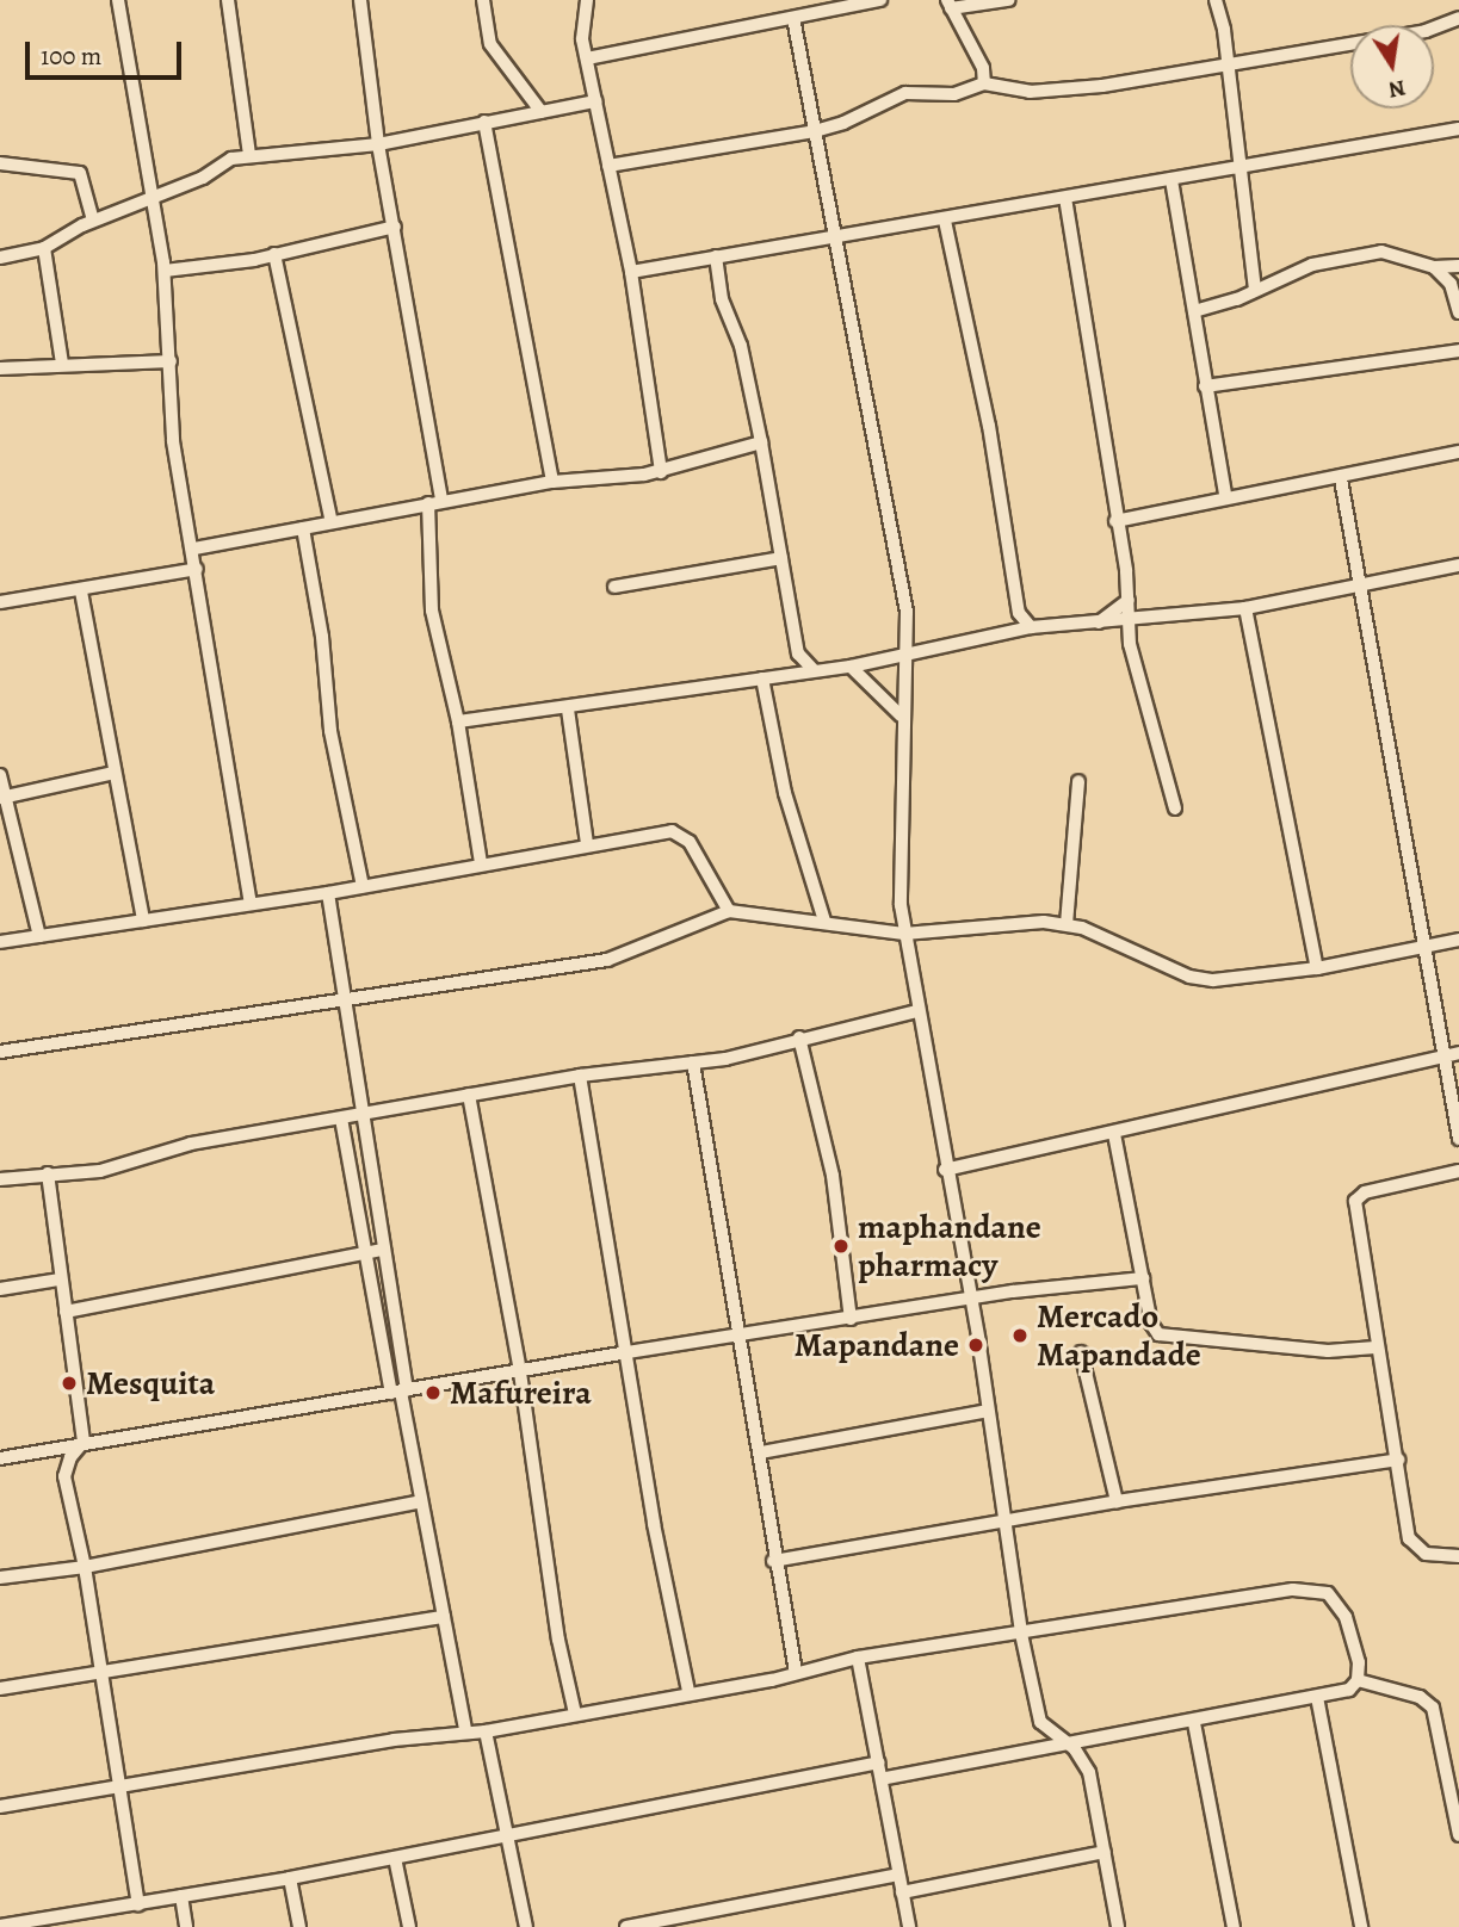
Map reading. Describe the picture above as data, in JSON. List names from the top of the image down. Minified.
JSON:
{"places":["maphandane pharmacy","Mercado Mapandade","Mapandane","Mesquita","Mafureira"],"scale_bar":"100 m","north":"bottom"}
